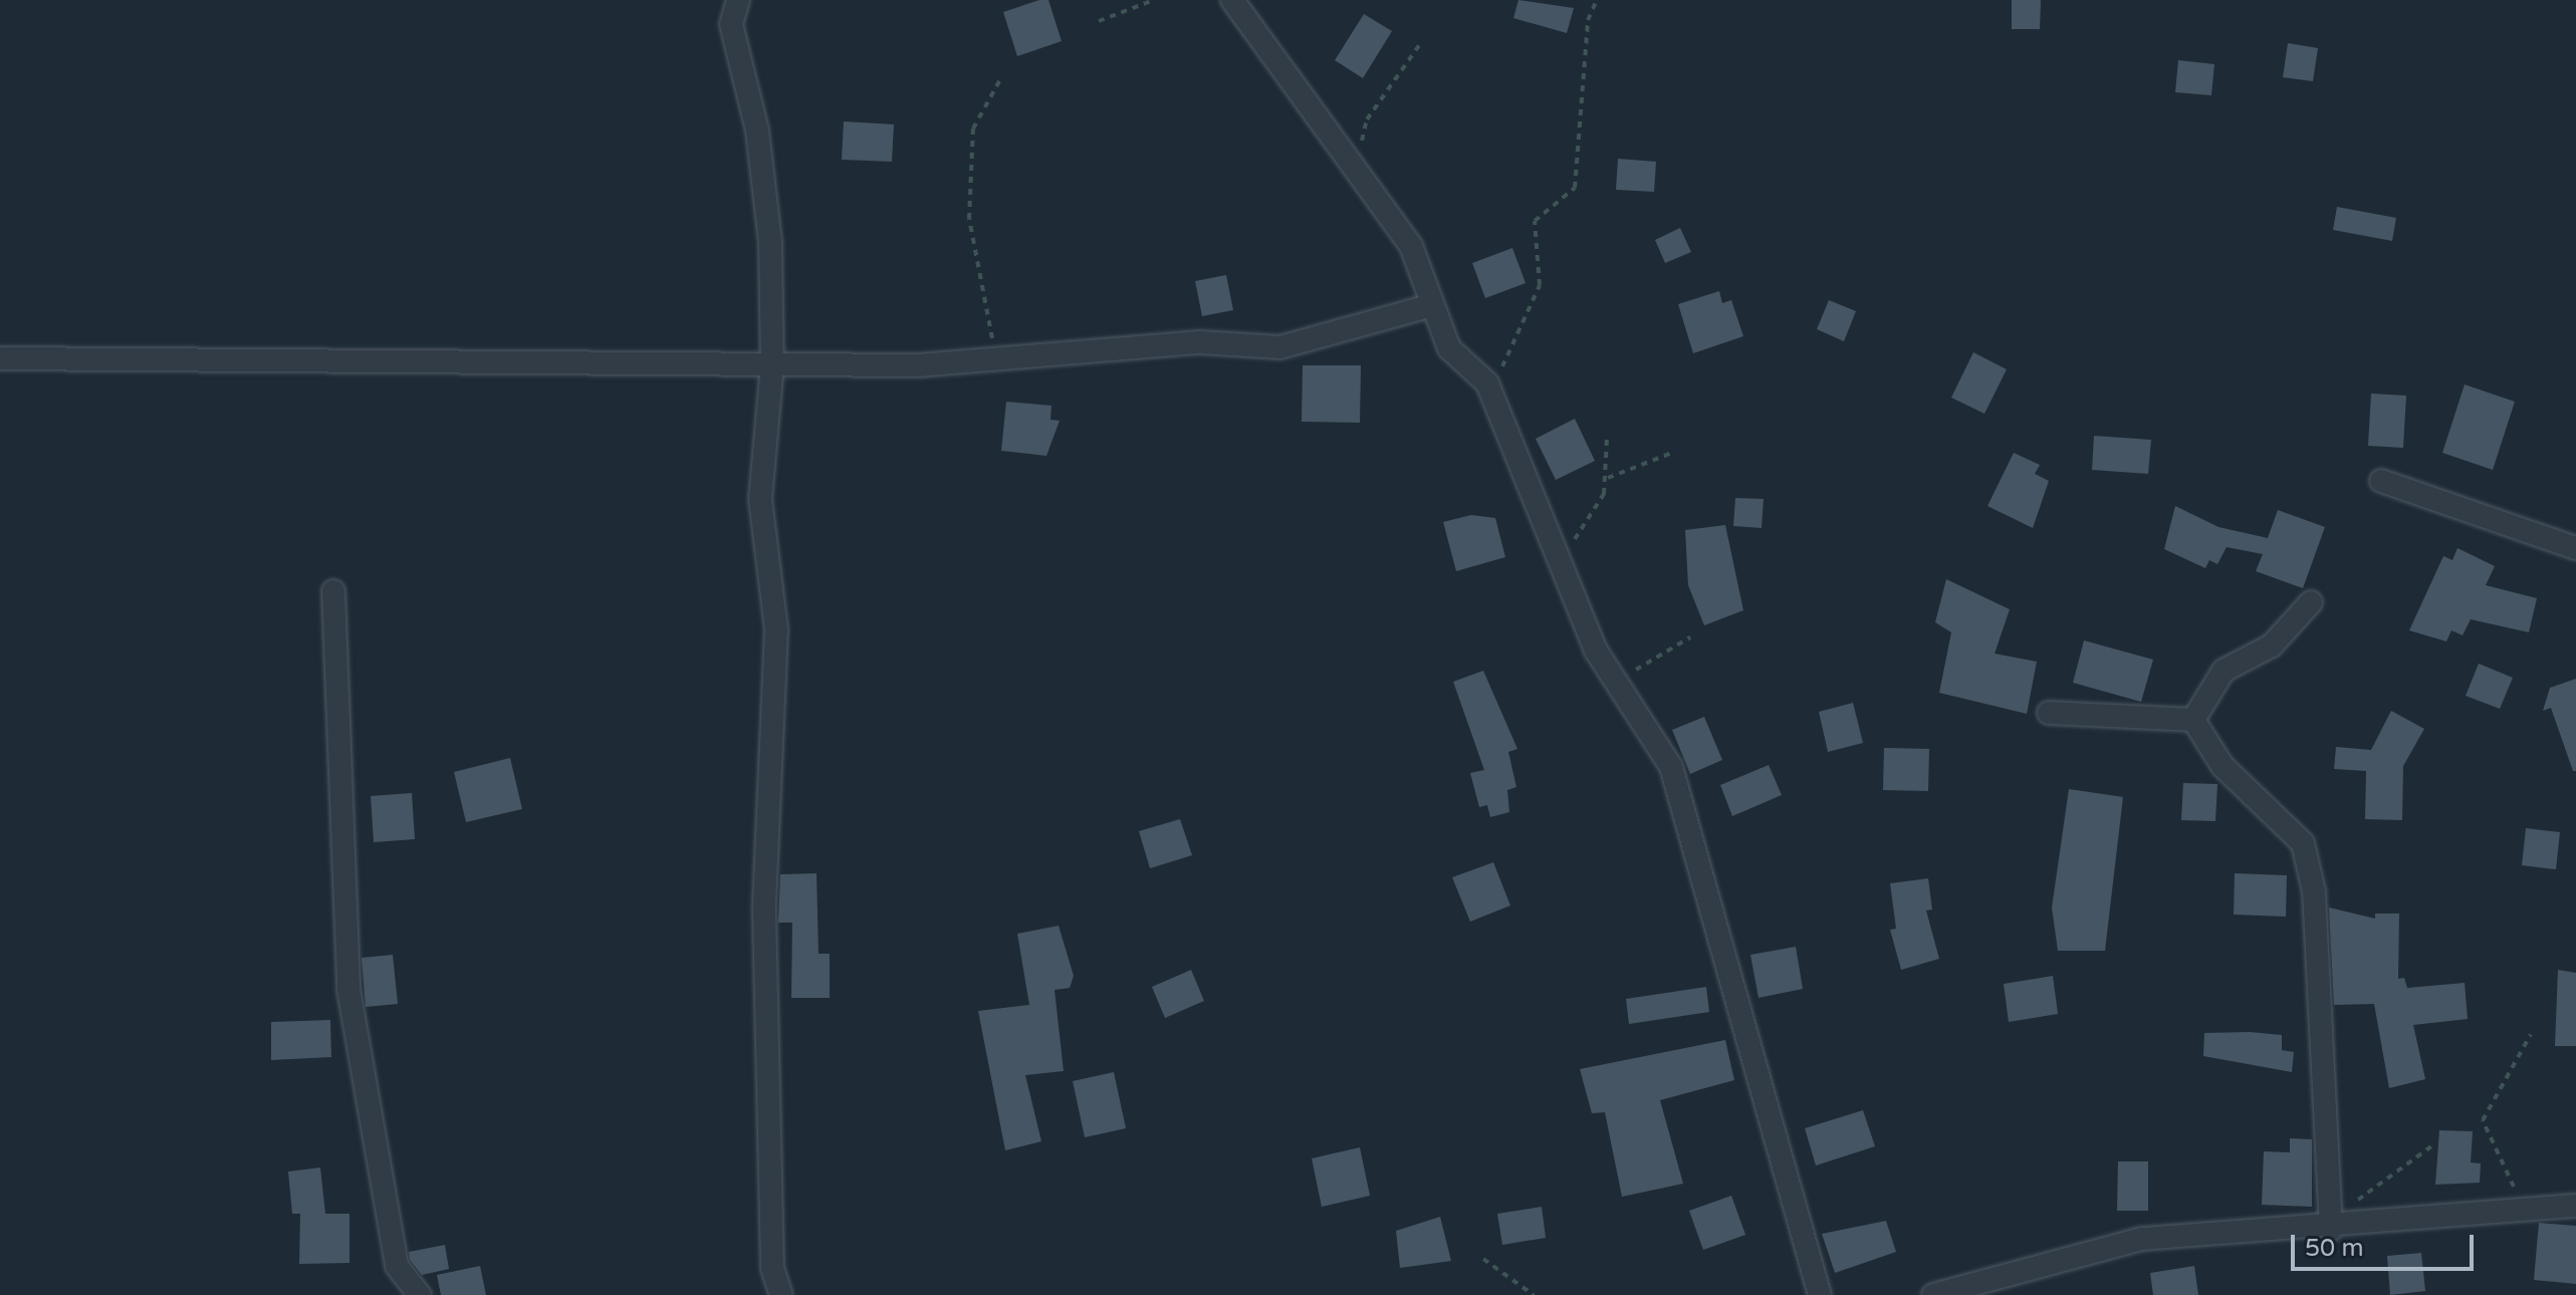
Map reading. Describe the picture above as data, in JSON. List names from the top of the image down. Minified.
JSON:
{"scale_bar":"50 m"}
